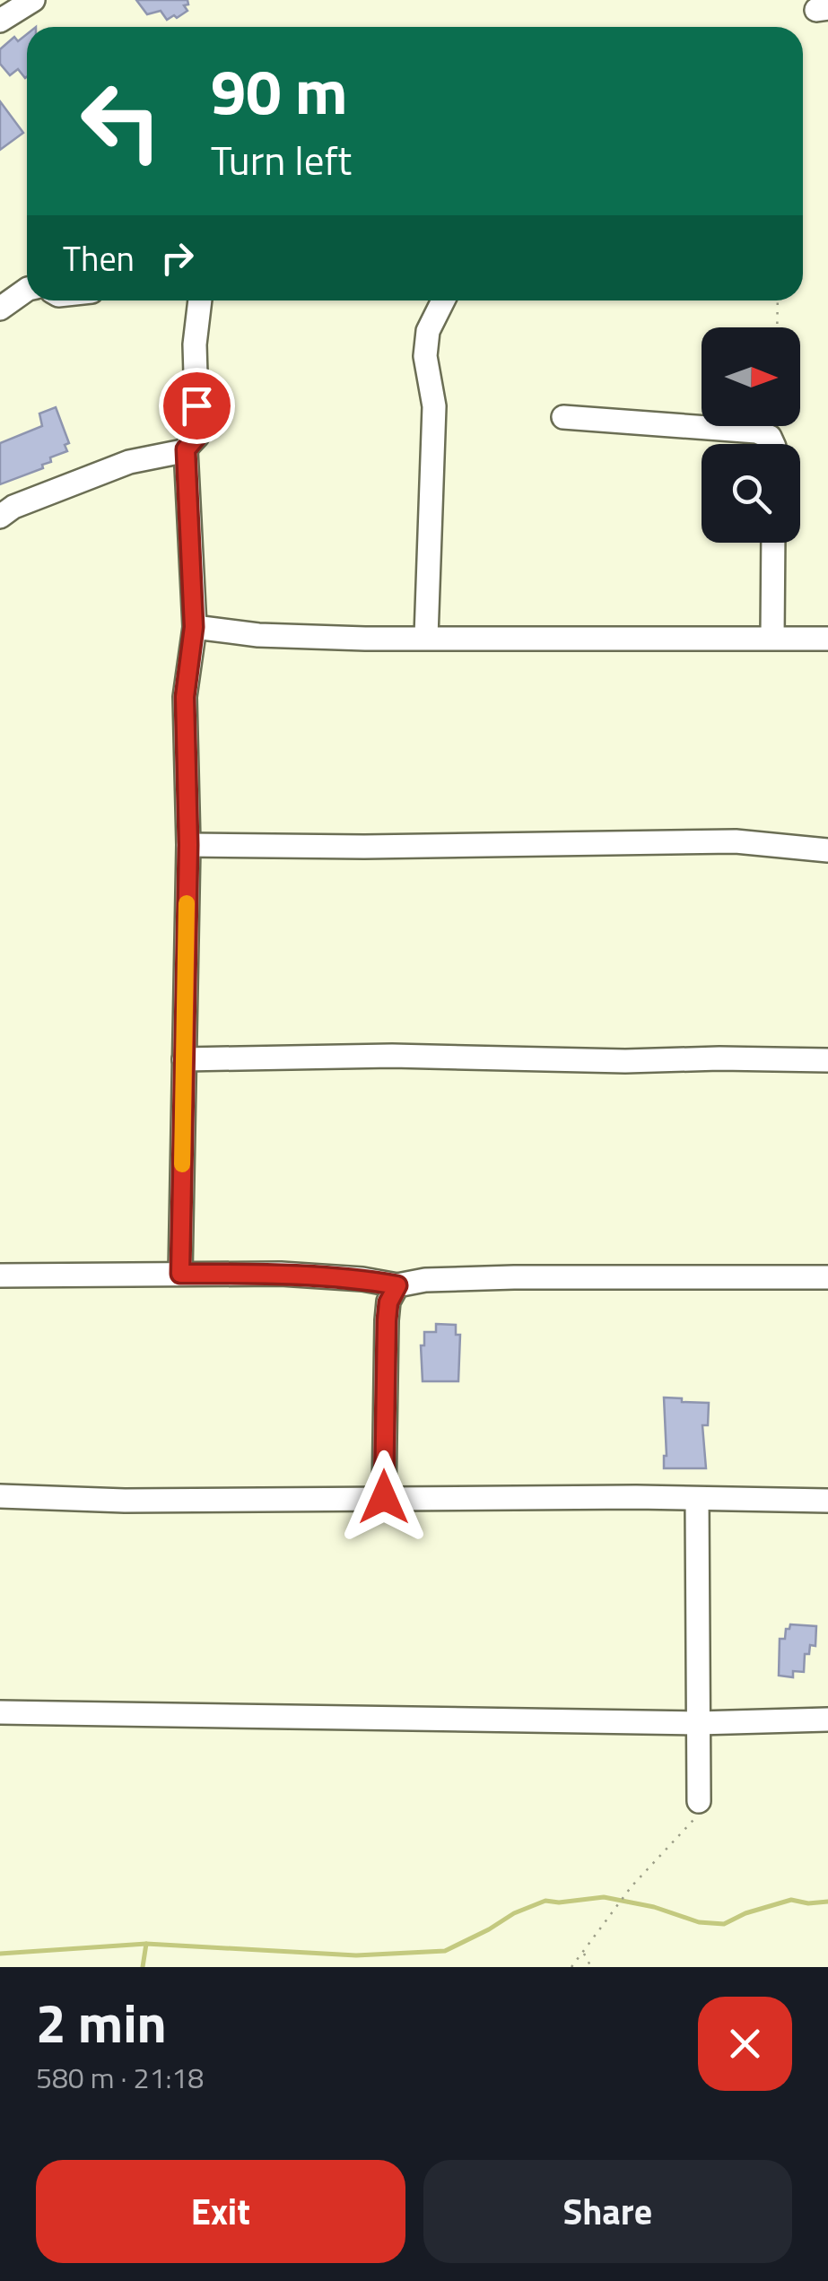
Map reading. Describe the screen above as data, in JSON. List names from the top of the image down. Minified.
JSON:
{"north":"right","page":{"turn":["90 m","Turn left"],"then":"Then","heading":["2 min","580 m · 21:18"],"buttons":["Exit","Share"]}}
